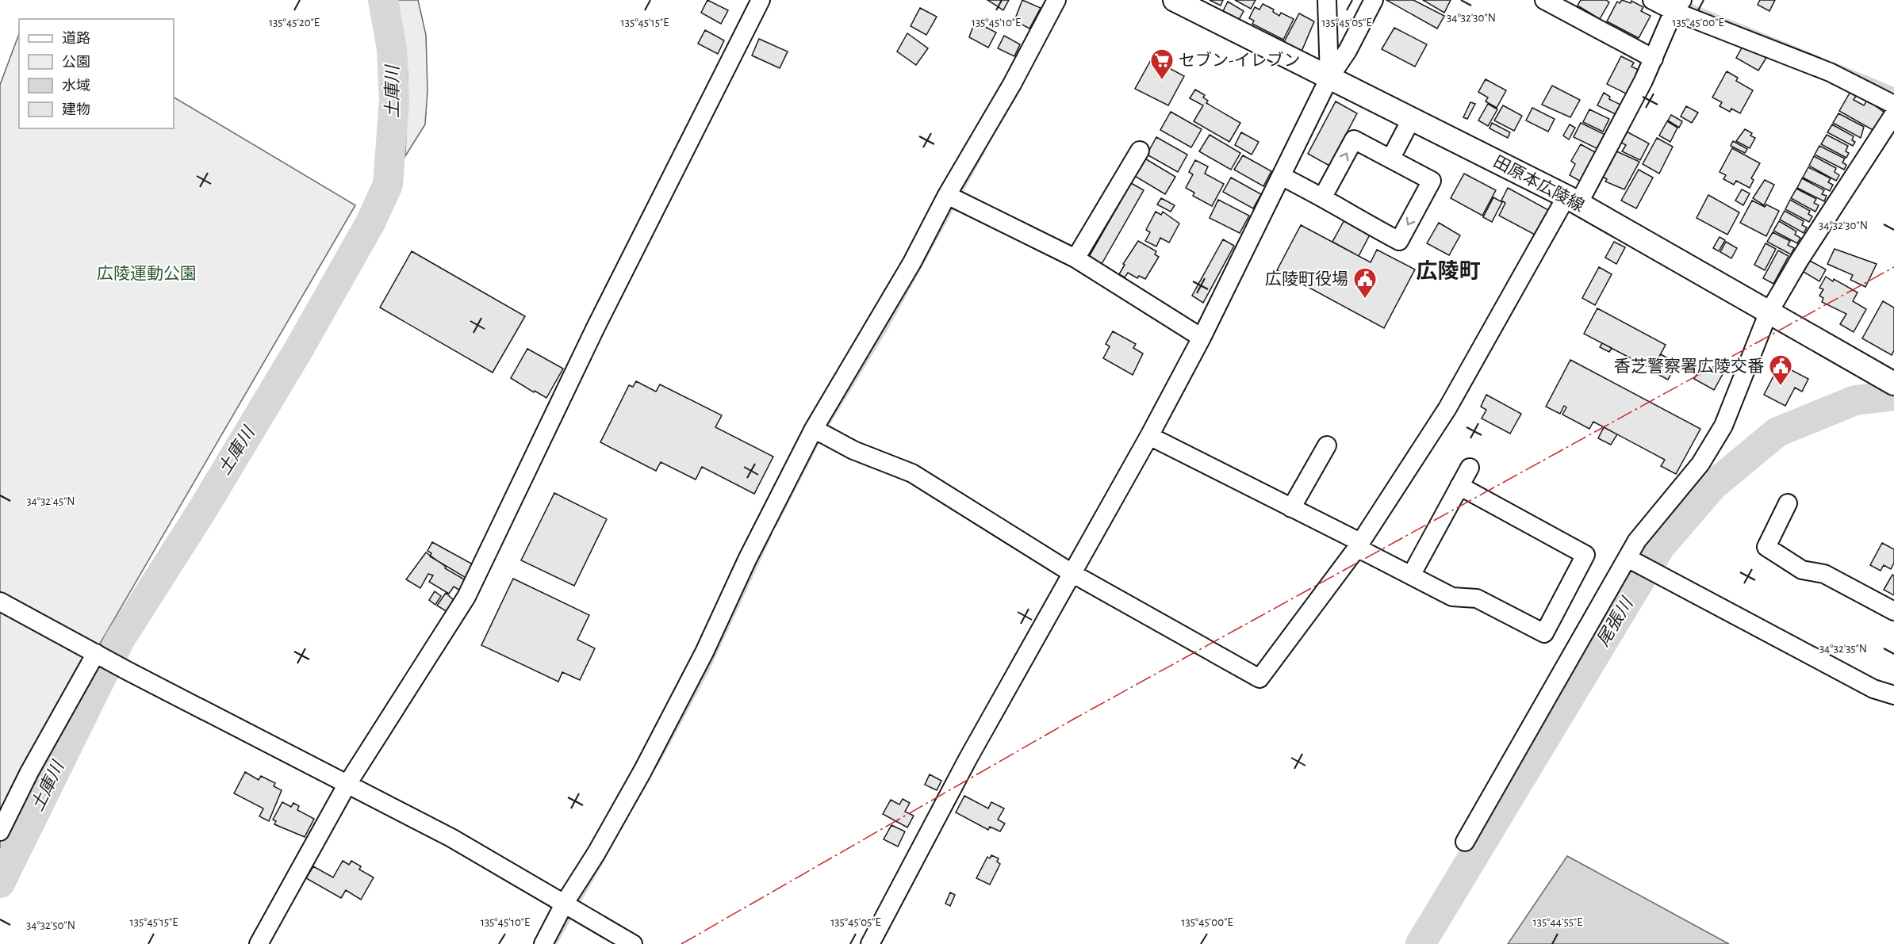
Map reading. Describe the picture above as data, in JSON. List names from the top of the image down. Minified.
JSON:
{"streets":{"main road":["田原本広陵線"]},"districts":["広陵町"],"water":["土庫川","尾張川"],"parks":["広陵運動公園"],"places":{"supermarket":["セブン-イレブン"],"public building":["広陵町役場","香芝警察署広陵交番"]},"legend":["道路","公園","水域","建物"],"coordinates":["34°32'30\"N","135°45'20\"E","135°45'15\"E","135°45'10\"E","135°45'05\"E","135°45'00\"E","34°32'45\"N","34°32'35\"N","135°44'55\"E","34°32'50\"N"]}
